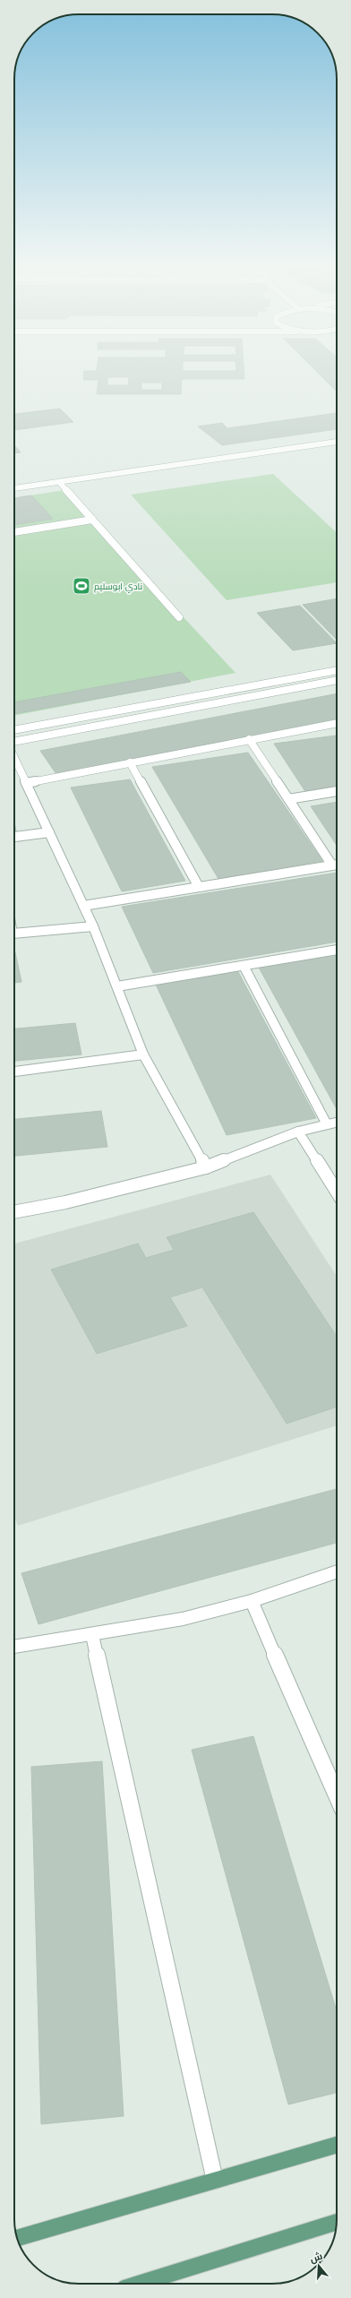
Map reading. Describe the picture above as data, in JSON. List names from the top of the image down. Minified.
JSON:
{"places":{"sports":["نادي ابوسليم"]},"north":"top"}
